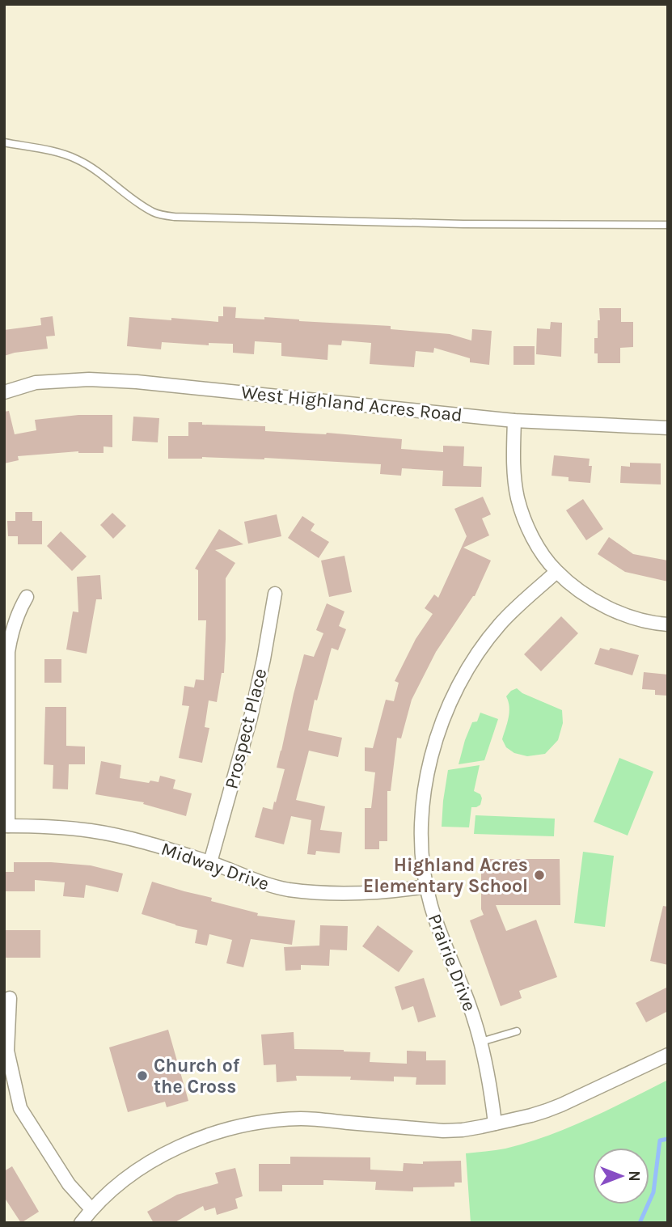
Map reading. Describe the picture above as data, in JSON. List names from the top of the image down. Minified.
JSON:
{"streets":{"street":["West Highland Acres Road","Prospect Place","Midway Drive","Prairie Drive"]},"crossings":[["Prospect Place","Midway Drive"],["Midway Drive","Prairie Drive"]],"places":["Highland Acres Elementary School","Church of the Cross"],"north":"right"}
